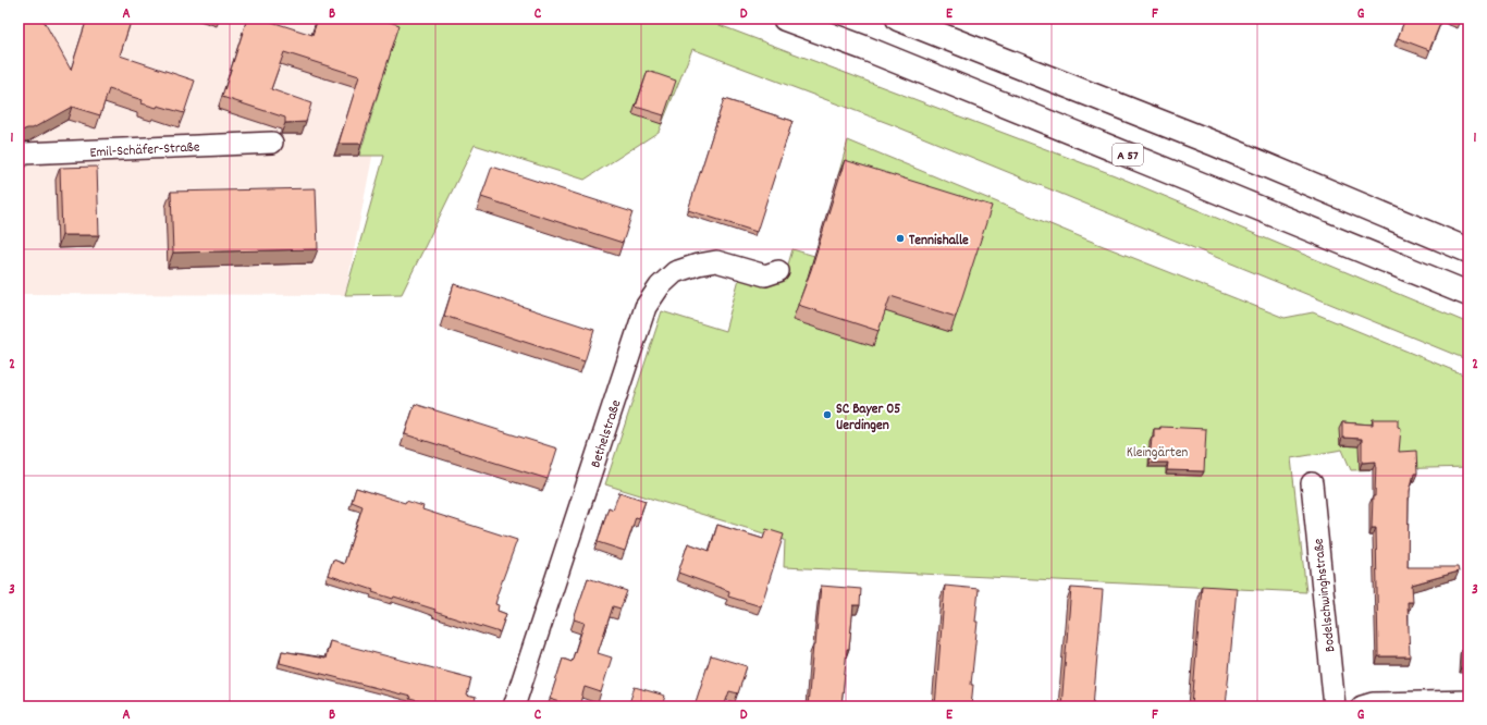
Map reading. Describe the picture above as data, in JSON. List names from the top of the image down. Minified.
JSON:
{"streets":{"highway":["A 57"],"street":["Emil-Schäfer-Straße","Bethelstraße","Bodelschwinghstraße"]},"parks":["Kleingärten"],"places":["Tennishalle","SC Bayer 05 Uerdingen"],"grid":{"columns":["A","B","C","D","E","F","G"],"rows":["1","2","3"]}}
